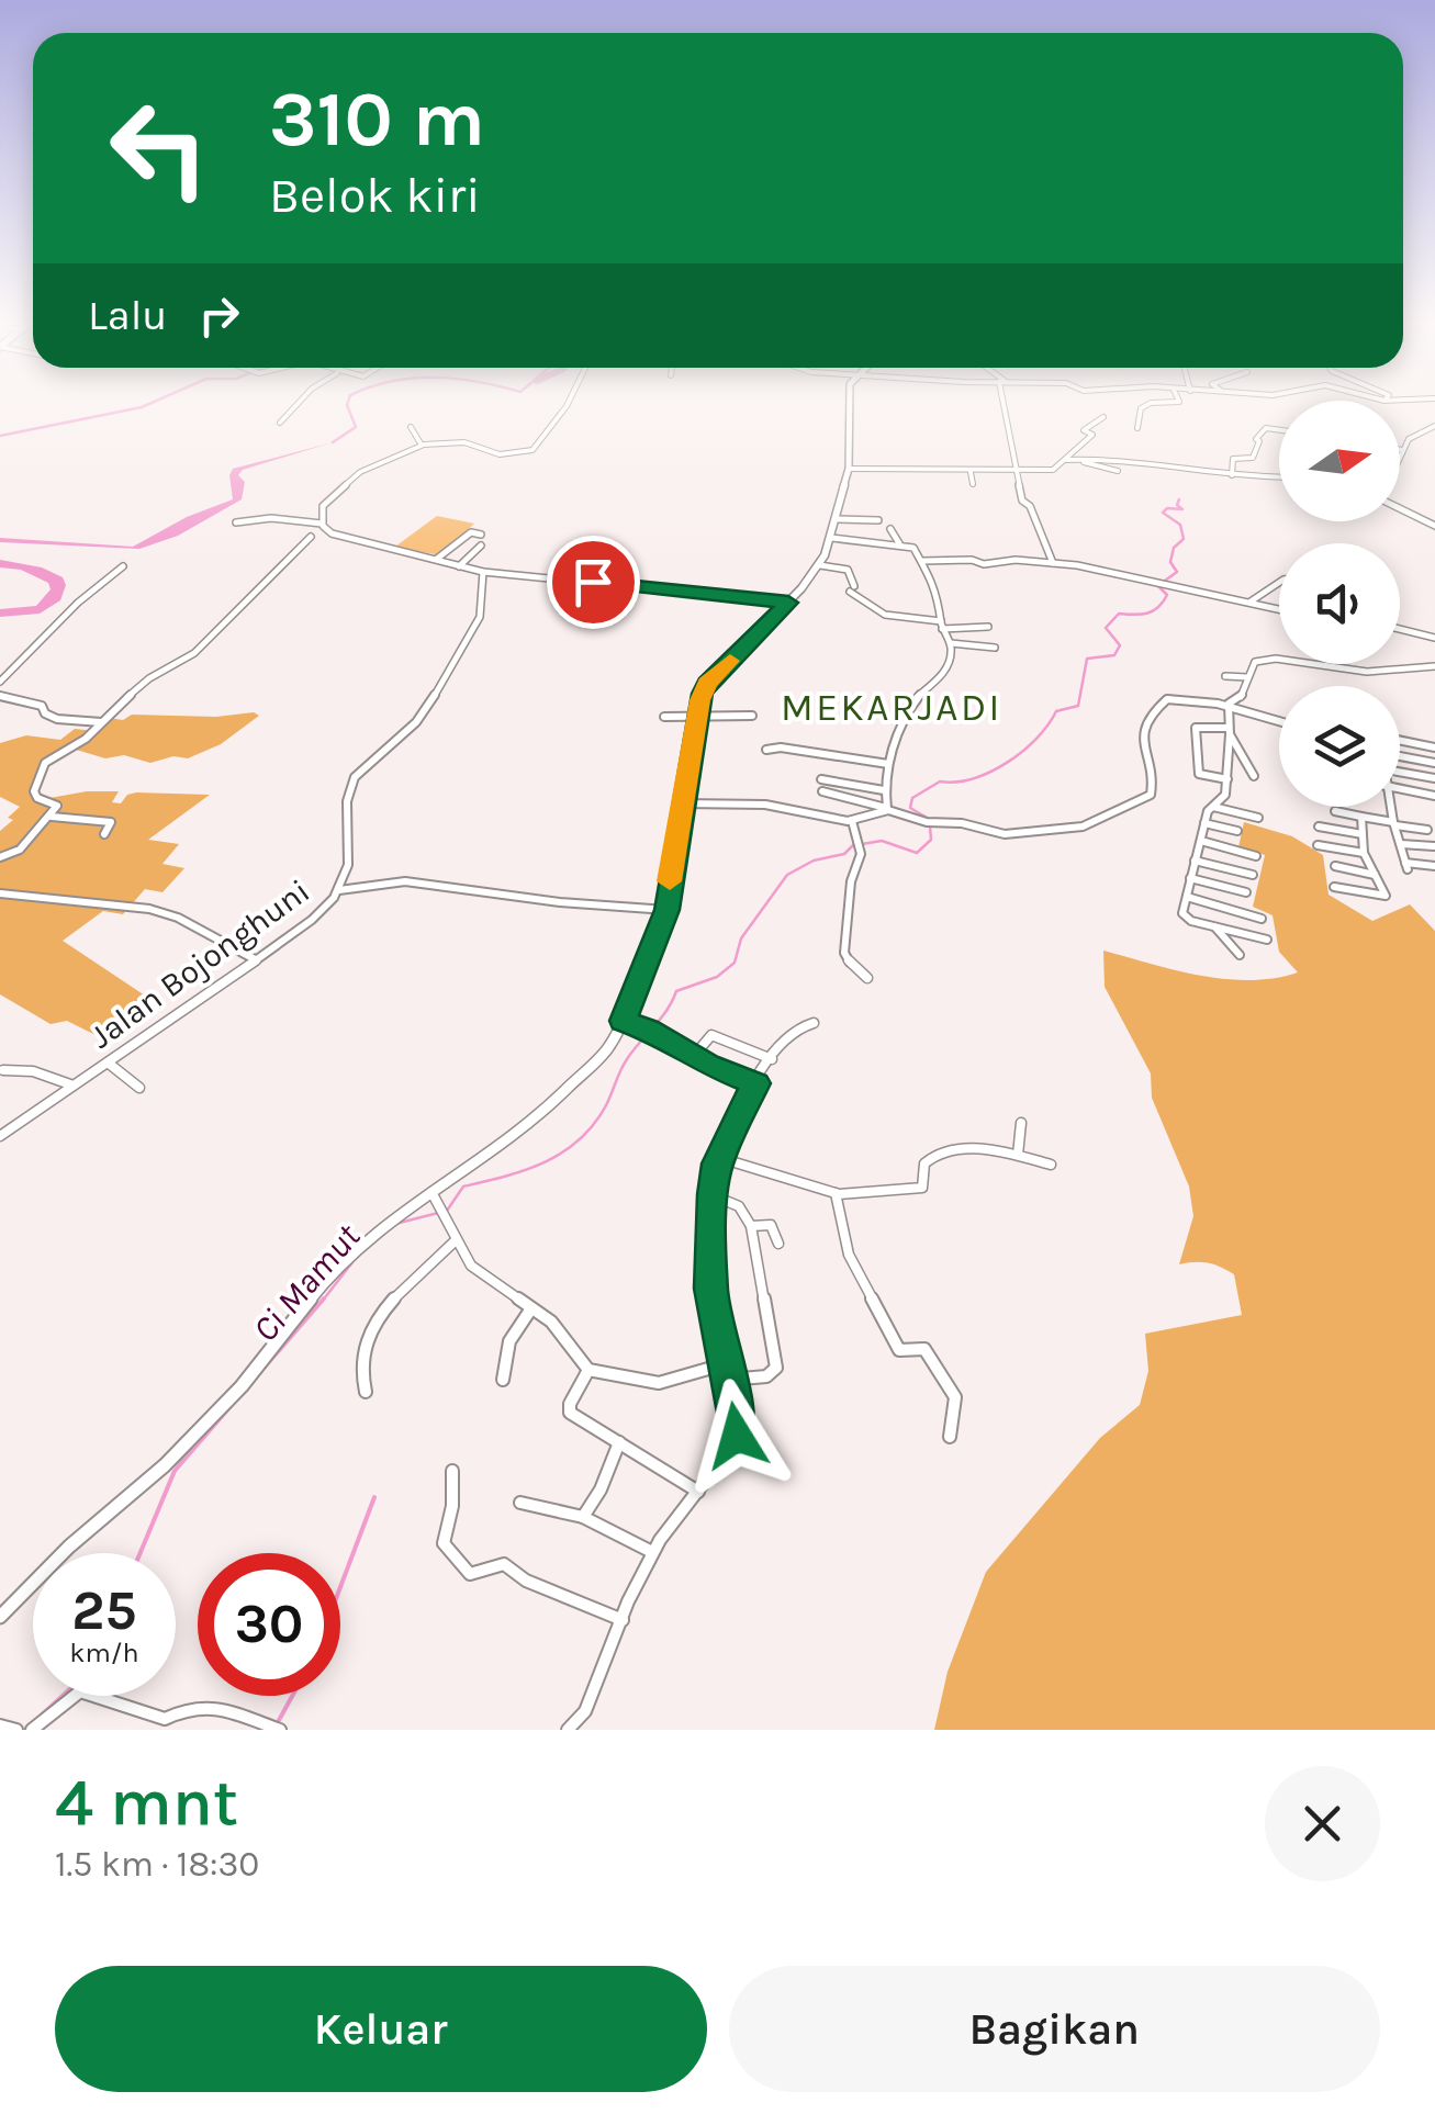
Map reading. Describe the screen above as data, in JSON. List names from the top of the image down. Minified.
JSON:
{"streets":{"street":["Jalan Bojonghuni"]},"districts":["MEKARJADI"],"water":["Ci Mamut"],"north":"right","page":{"turn":["310 m","Belok kiri"],"then":"Lalu","speed":"25 km/h","limit":"30","heading":["4 mnt","1.5 km · 18:30"],"buttons":["Keluar","Bagikan"]}}
